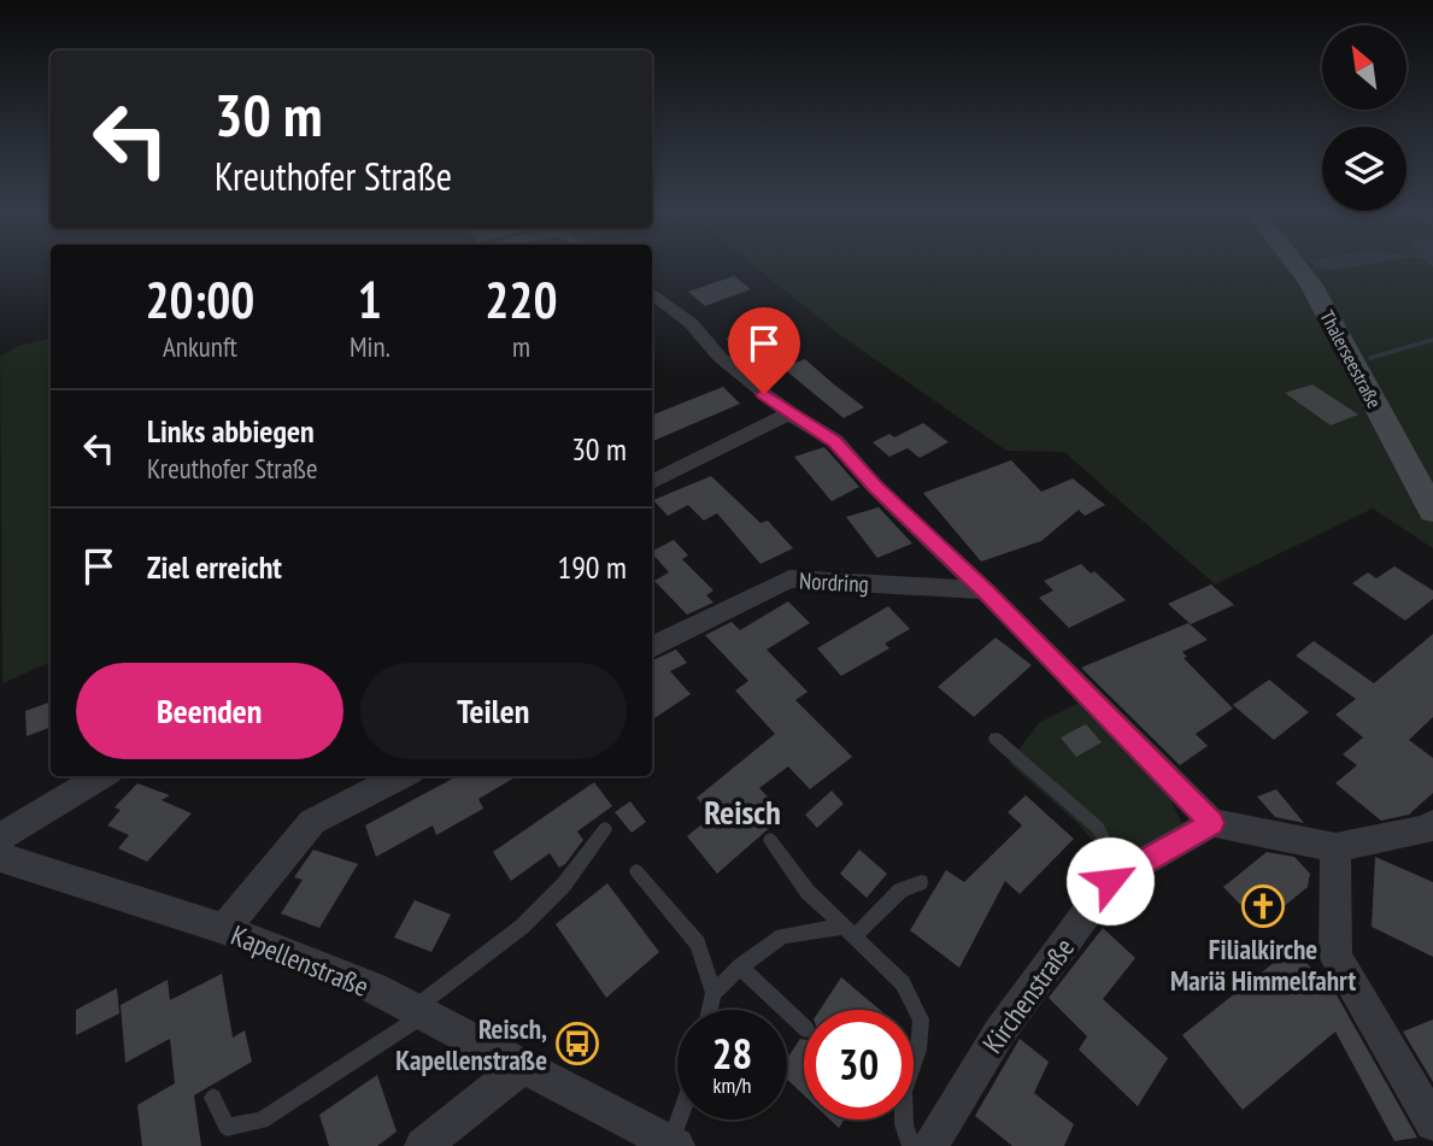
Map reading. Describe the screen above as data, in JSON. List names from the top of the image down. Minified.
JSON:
{"streets":{"street":["Thalerseestraße","Nordring","Kapellenstraße","Kirchenstraße"]},"districts":["Reisch"],"places":{"church":["Filialkirche Mariä Himmelfahrt"],"bus stop":["Reisch, Kapellenstraße"]},"north":"top left","page":{"turn":["30 m","Kreuthofer Straße"],"eta":["20:00","Ankunft","1","Min.","220","m"],"list":[{"name":"Links abbiegen","note":"Kreuthofer Straße","value":"30 m"},{"name":"Ziel erreicht","value":"190 m"}],"buttons":["Beenden","Teilen"],"speed":"28 km/h","limit":"30"}}
